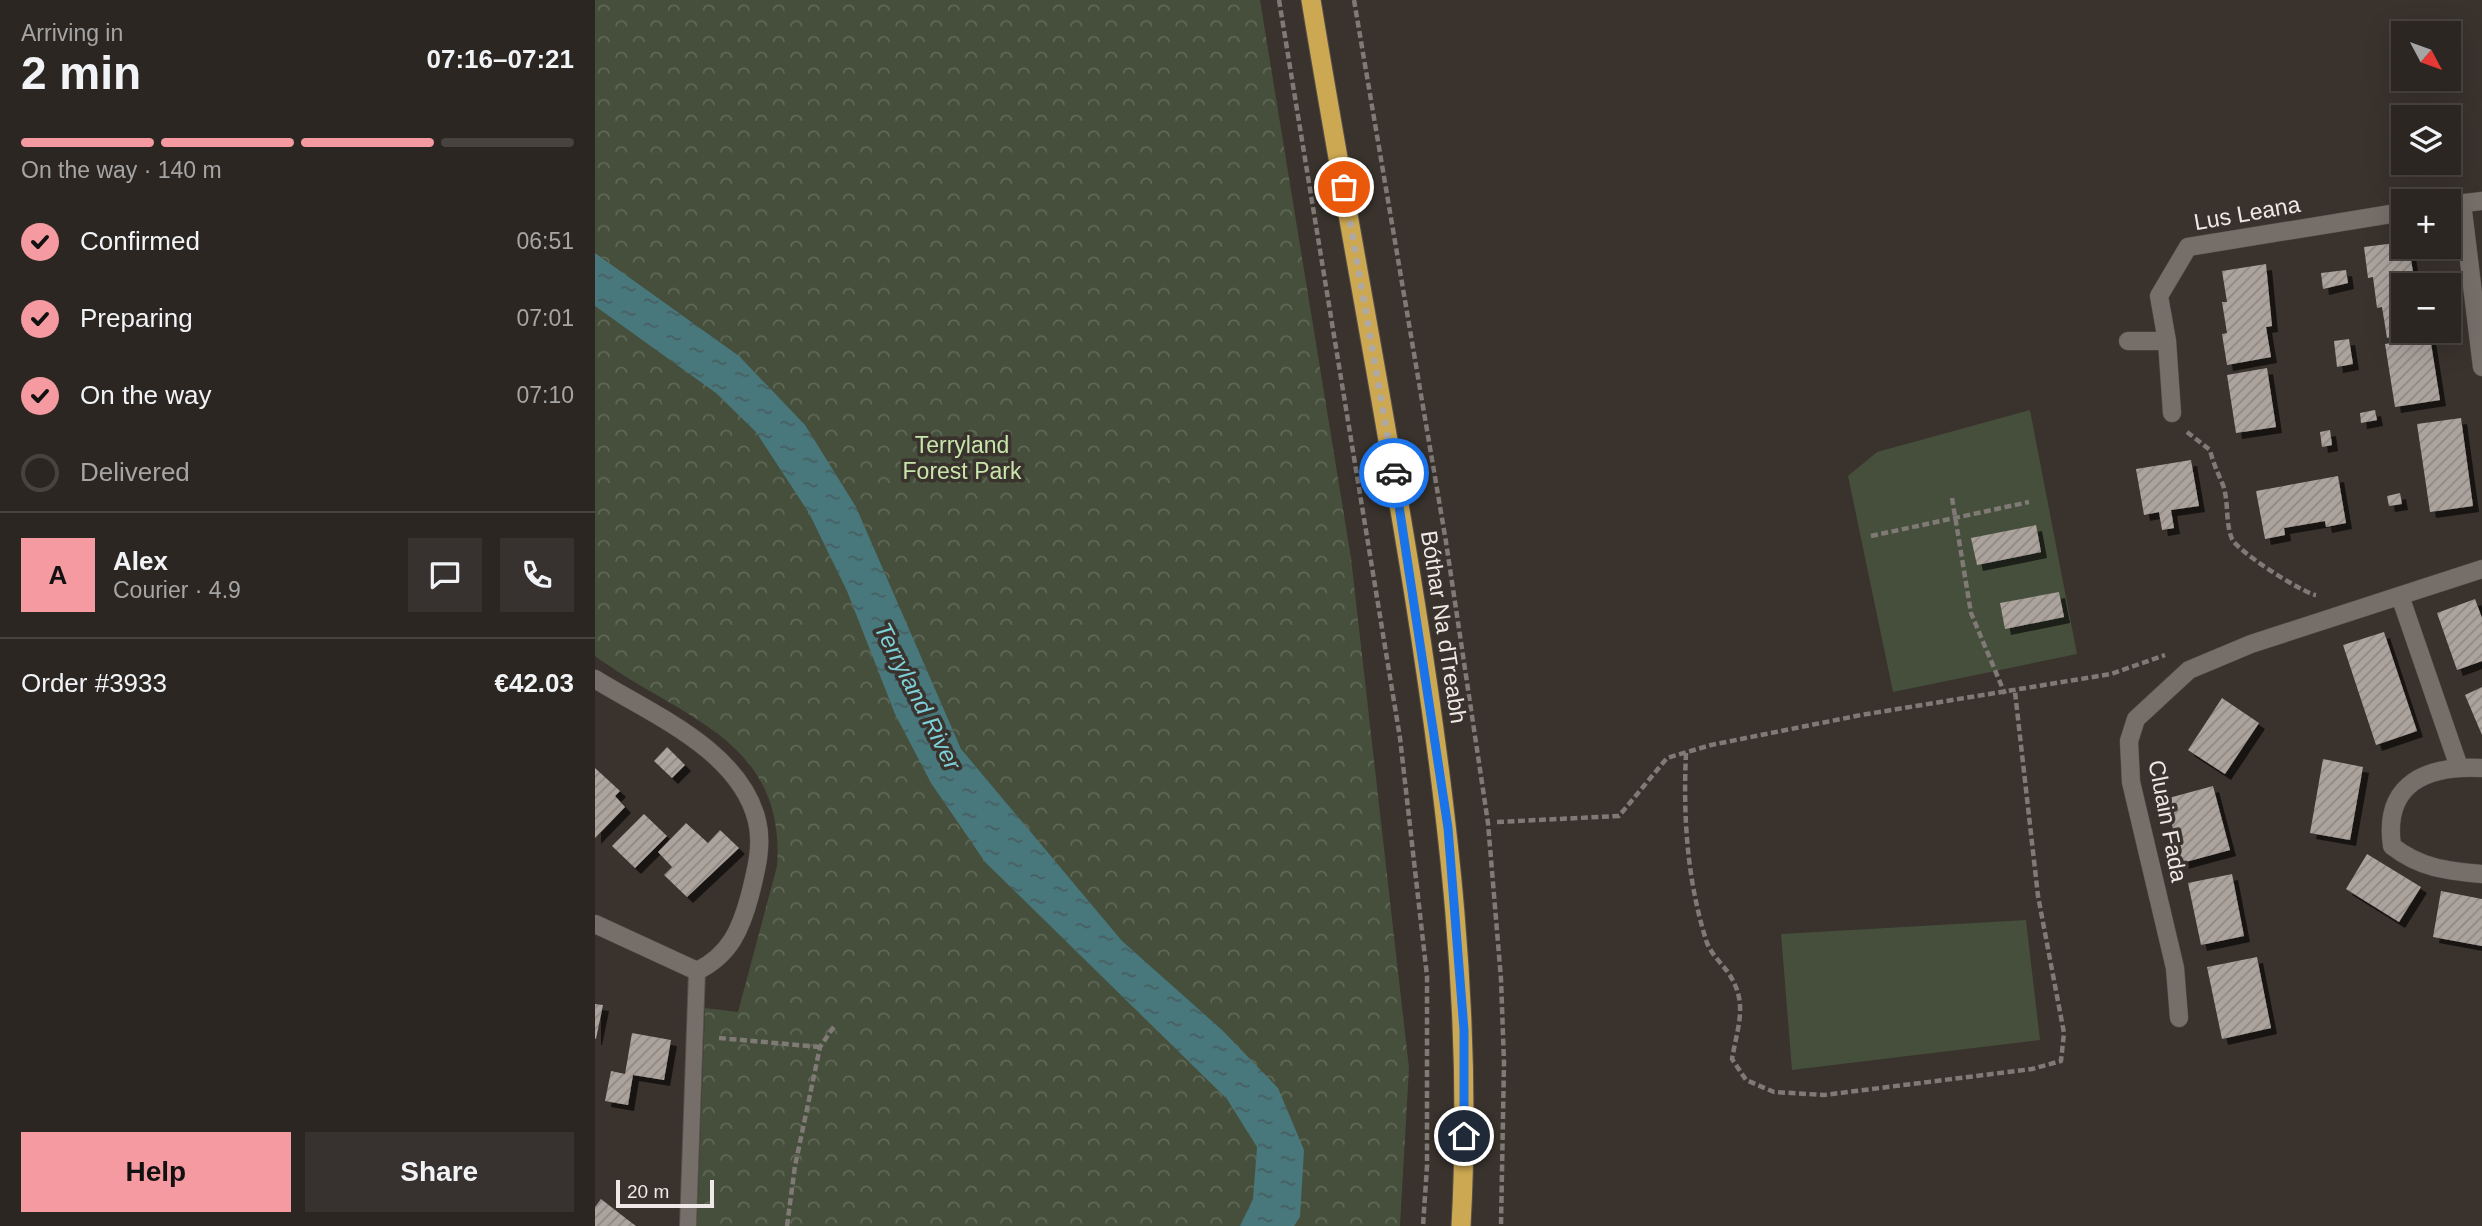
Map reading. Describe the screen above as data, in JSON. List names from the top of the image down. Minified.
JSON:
{"streets":{"highway":["Bóthar Na dTreabh"],"street":["Lus Leana","Cluain Fada"]},"water":["Terryland River"],"parks":["Terryland Forest Park"],"scale_bar":"20 m","north":"bottom right","page":{"heading":["2 min","Arriving in","07:16–07:21"],"panel":["Alex","Courier · 4.9","Order #3933","€42.03"],"map_buttons":["+","−"],"bar":"On the way · 140 m","list":[["Confirmed","06:51"],["Preparing","07:01"],["On the way","07:10"],"Delivered"],"round":"A","buttons":["Help","Share"],"scale":"20 m"}}
